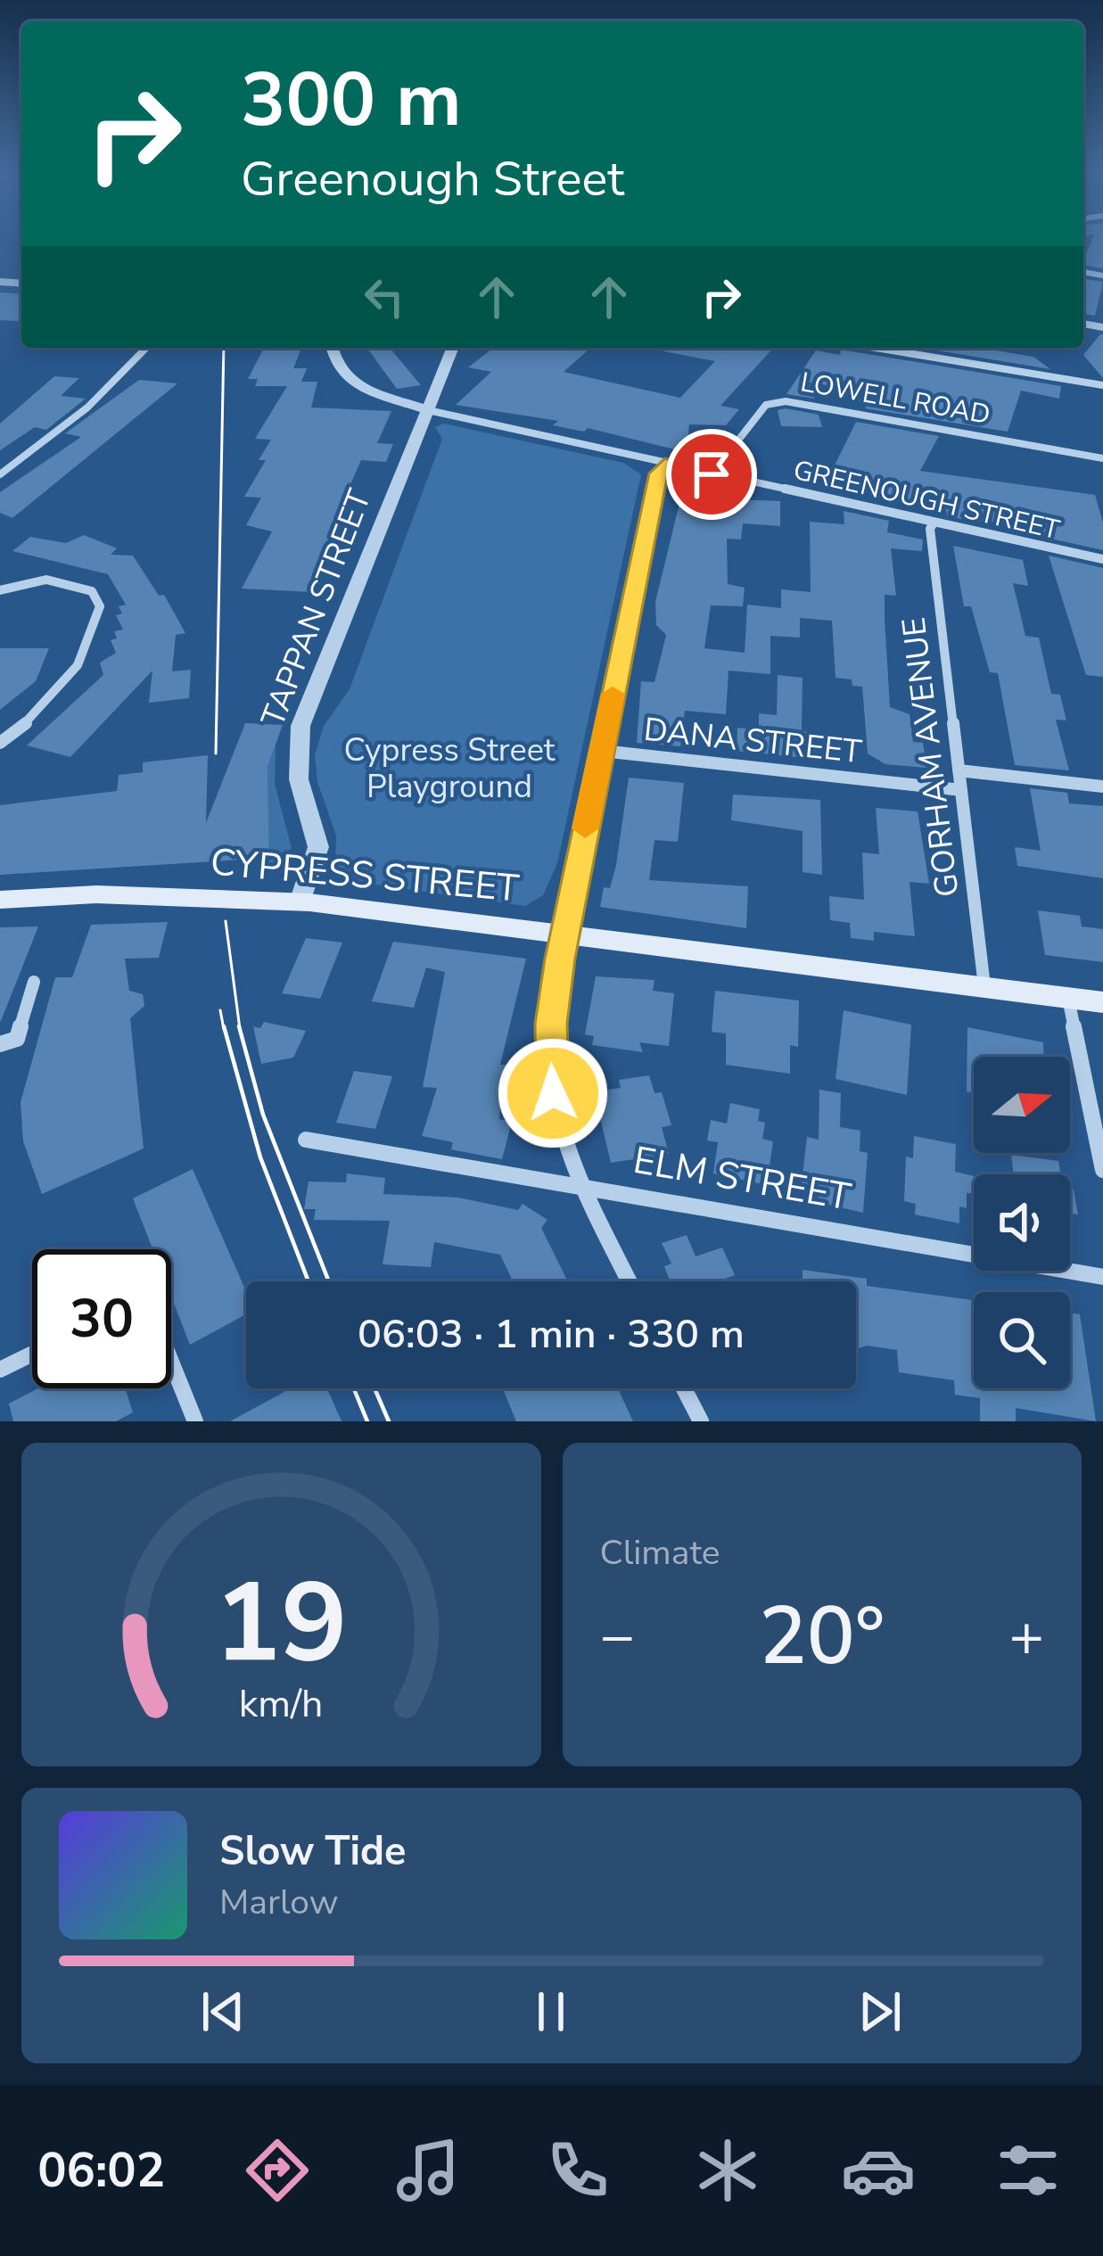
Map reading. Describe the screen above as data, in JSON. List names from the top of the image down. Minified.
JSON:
{"streets":{"main road":["CYPRESS STREET"],"street":["LOWELL ROAD","GREENOUGH STREET","TAPPAN STREET","DANA STREET","GORHAM AVENUE","ELM STREET"]},"crossings":[["LOWELL ROAD","GREENOUGH STREET"],["GREENOUGH STREET","TAPPAN STREET"],["GREENOUGH STREET","GORHAM AVENUE"],["TAPPAN STREET","CYPRESS STREET"],["DANA STREET","GORHAM AVENUE"],["GORHAM AVENUE","CYPRESS STREET"]],"parks":["Cypress Street Playground"],"north":"right","page":{"turn":["300 m","Greenough Street"],"limit":"30","trip":"06:03 · 1 min · 330 m","tile":"Climate","heat":["−","20°","+"],"song":["Slow Tide","Marlow"],"tabs":"06:02","gauge":["19","km/h"]}}
